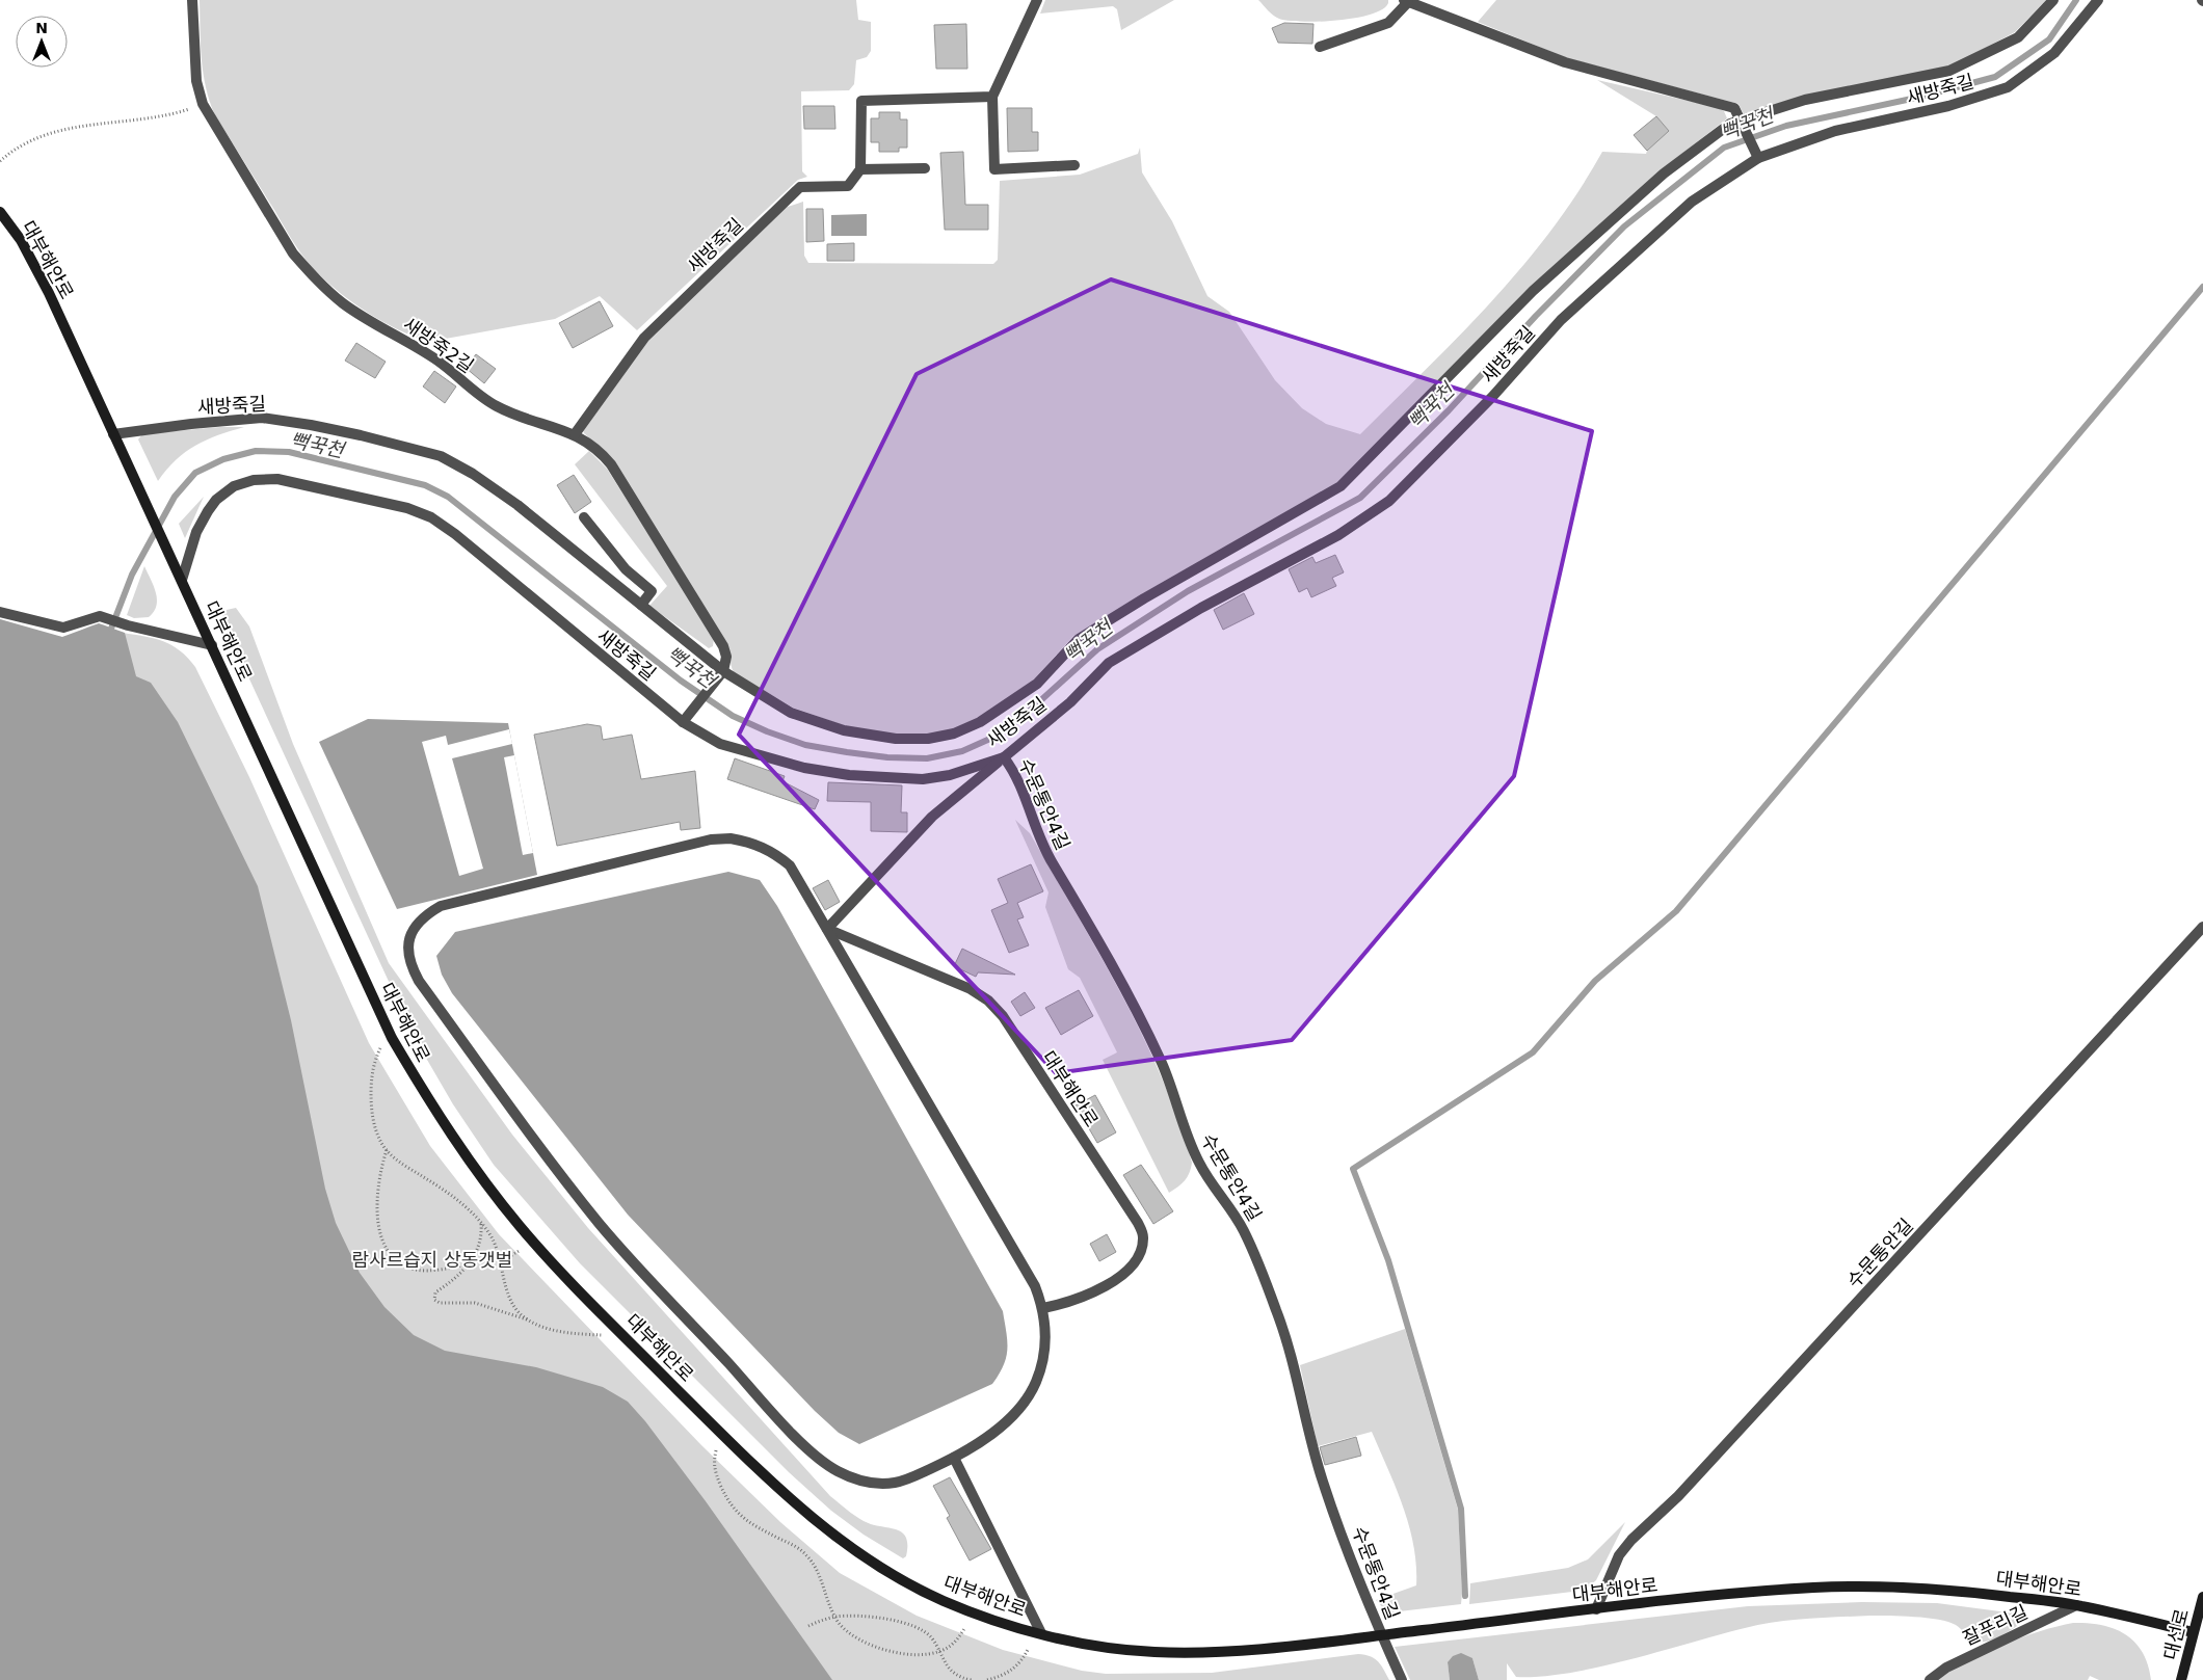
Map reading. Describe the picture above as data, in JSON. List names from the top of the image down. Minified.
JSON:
{"streets":{"street":["대부해안로","대선로"],"lane":["새방죽길","새방죽2길","수문통안4길","수문통안길","잘푸리길"]},"crossings":[["새방죽길","대부해안로"],["새방죽길","새방죽2길"],["새방죽길","수문통안4길"],["대부해안로","수문통안4길"],["대부해안로","수문통안길"],["대부해안로","잘푸리길"],["대부해안로","대선로"]],"water":["뻑꾹천"],"parks":["람사르습지 상동갯벌"],"north":"top"}
